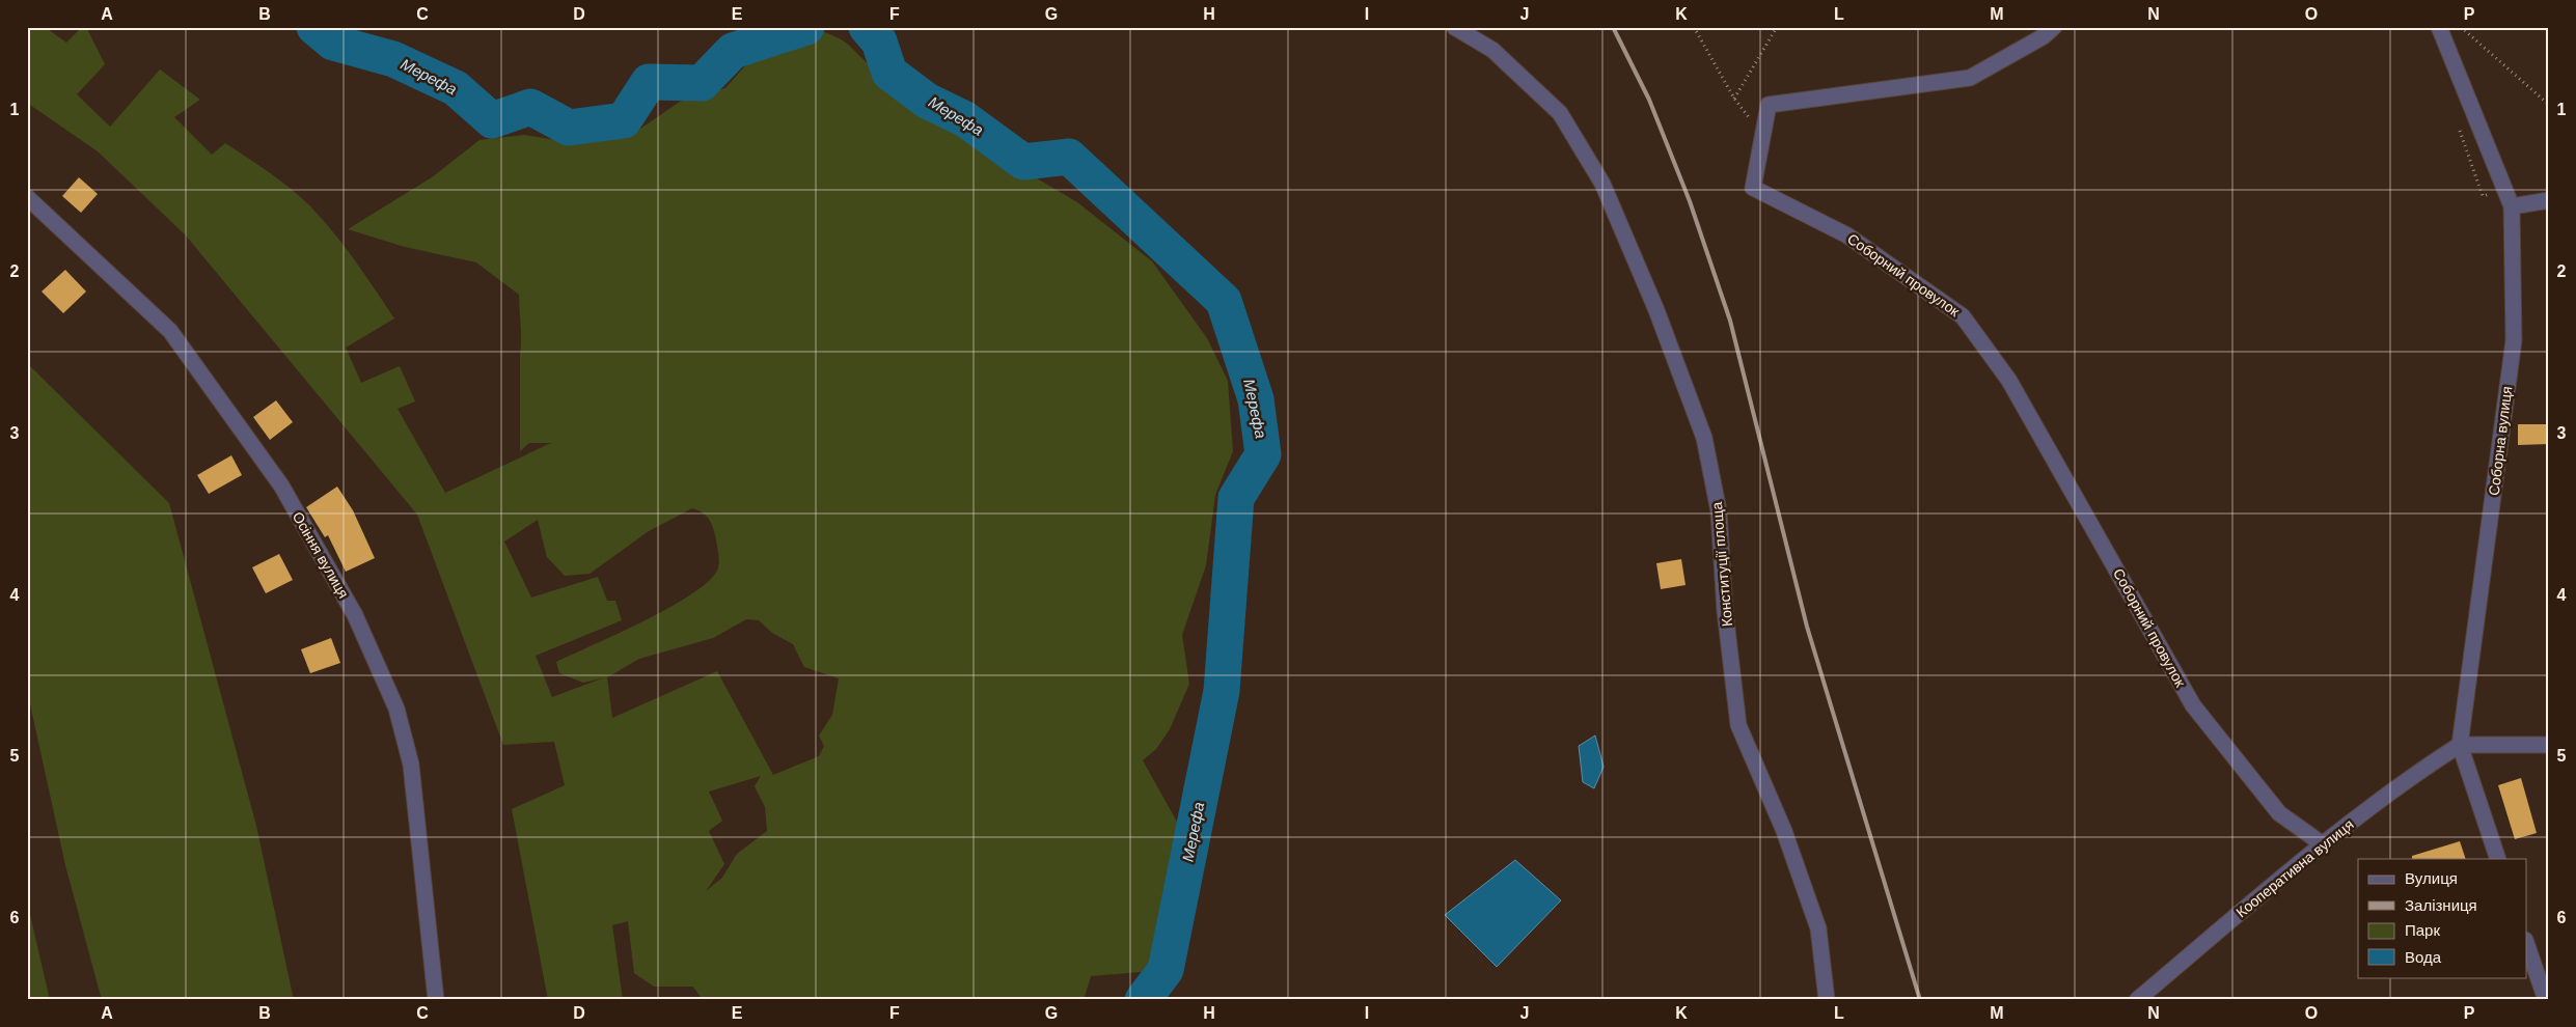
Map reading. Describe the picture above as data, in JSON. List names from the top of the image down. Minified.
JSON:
{"streets":{"street":["Соборний провулок","Соборна вулиця","Осіння вулиця","Конституції площа","Кооперативна вулиця"]},"crossings":[["Соборний провулок","Кооперативна вулиця"],["Соборна вулиця","Кооперативна вулиця"]],"water":["Мерефа"],"legend":["Вулиця","Залізниця","Парк","Вода"],"grid":{"columns":["A","B","C","D","E","F","G","H","I","J","K","L","M","N","O","P"],"rows":["1","2","3","4","5","6"]}}
